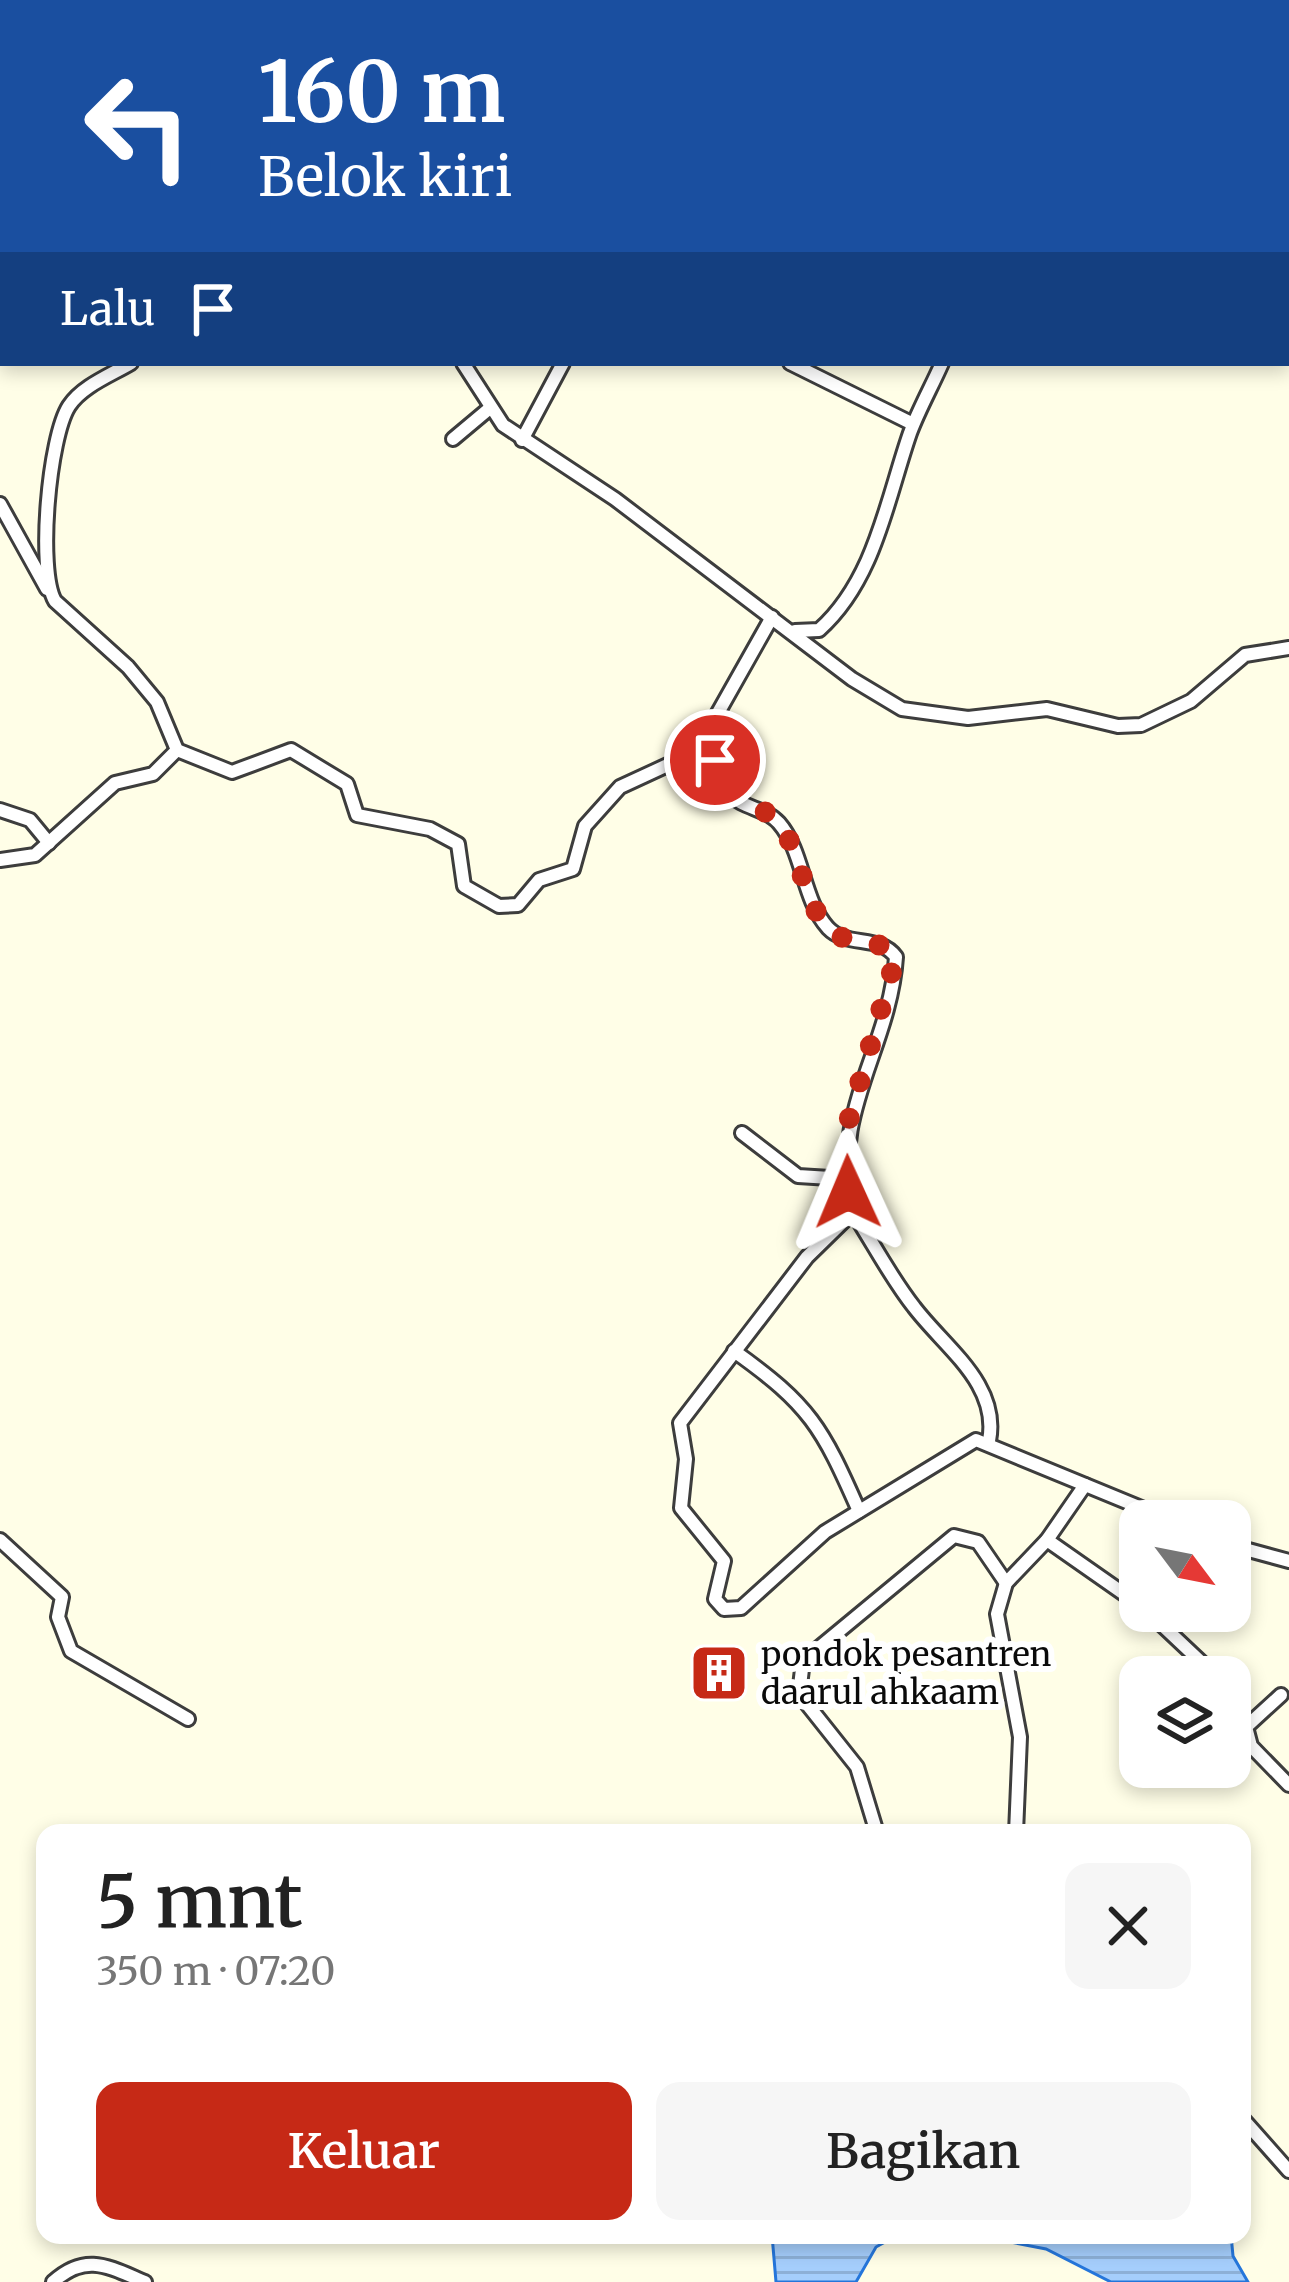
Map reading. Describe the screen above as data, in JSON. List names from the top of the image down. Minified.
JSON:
{"places":{"building":["pondok pesantren daarul ahkaam"]},"north":"bottom right","page":{"turn":["160 m","Belok kiri"],"then":"Lalu","heading":["5 mnt","350 m · 07:20"],"buttons":["Keluar","Bagikan"]}}
